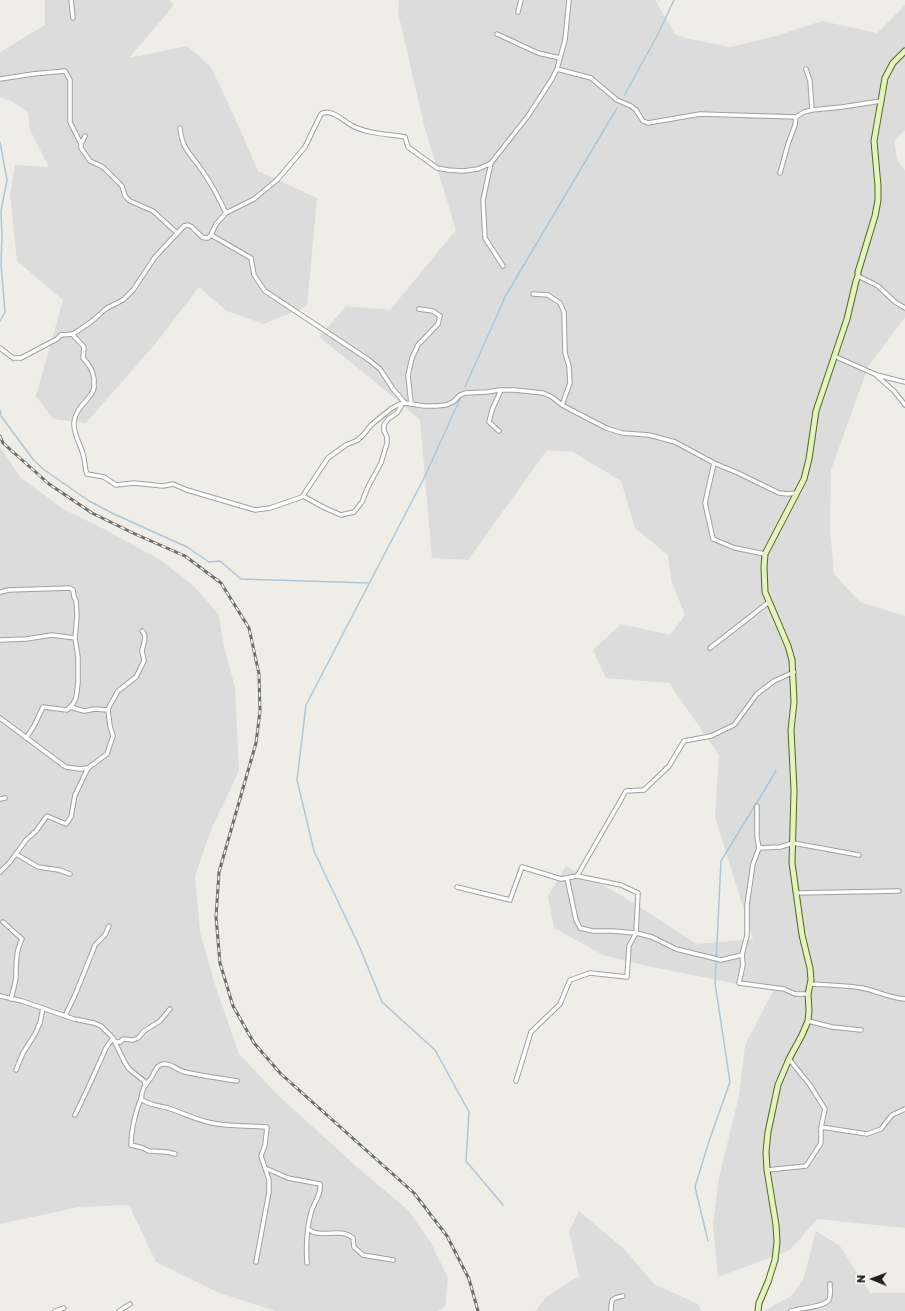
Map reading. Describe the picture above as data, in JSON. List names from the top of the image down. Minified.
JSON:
{"north":"left"}
